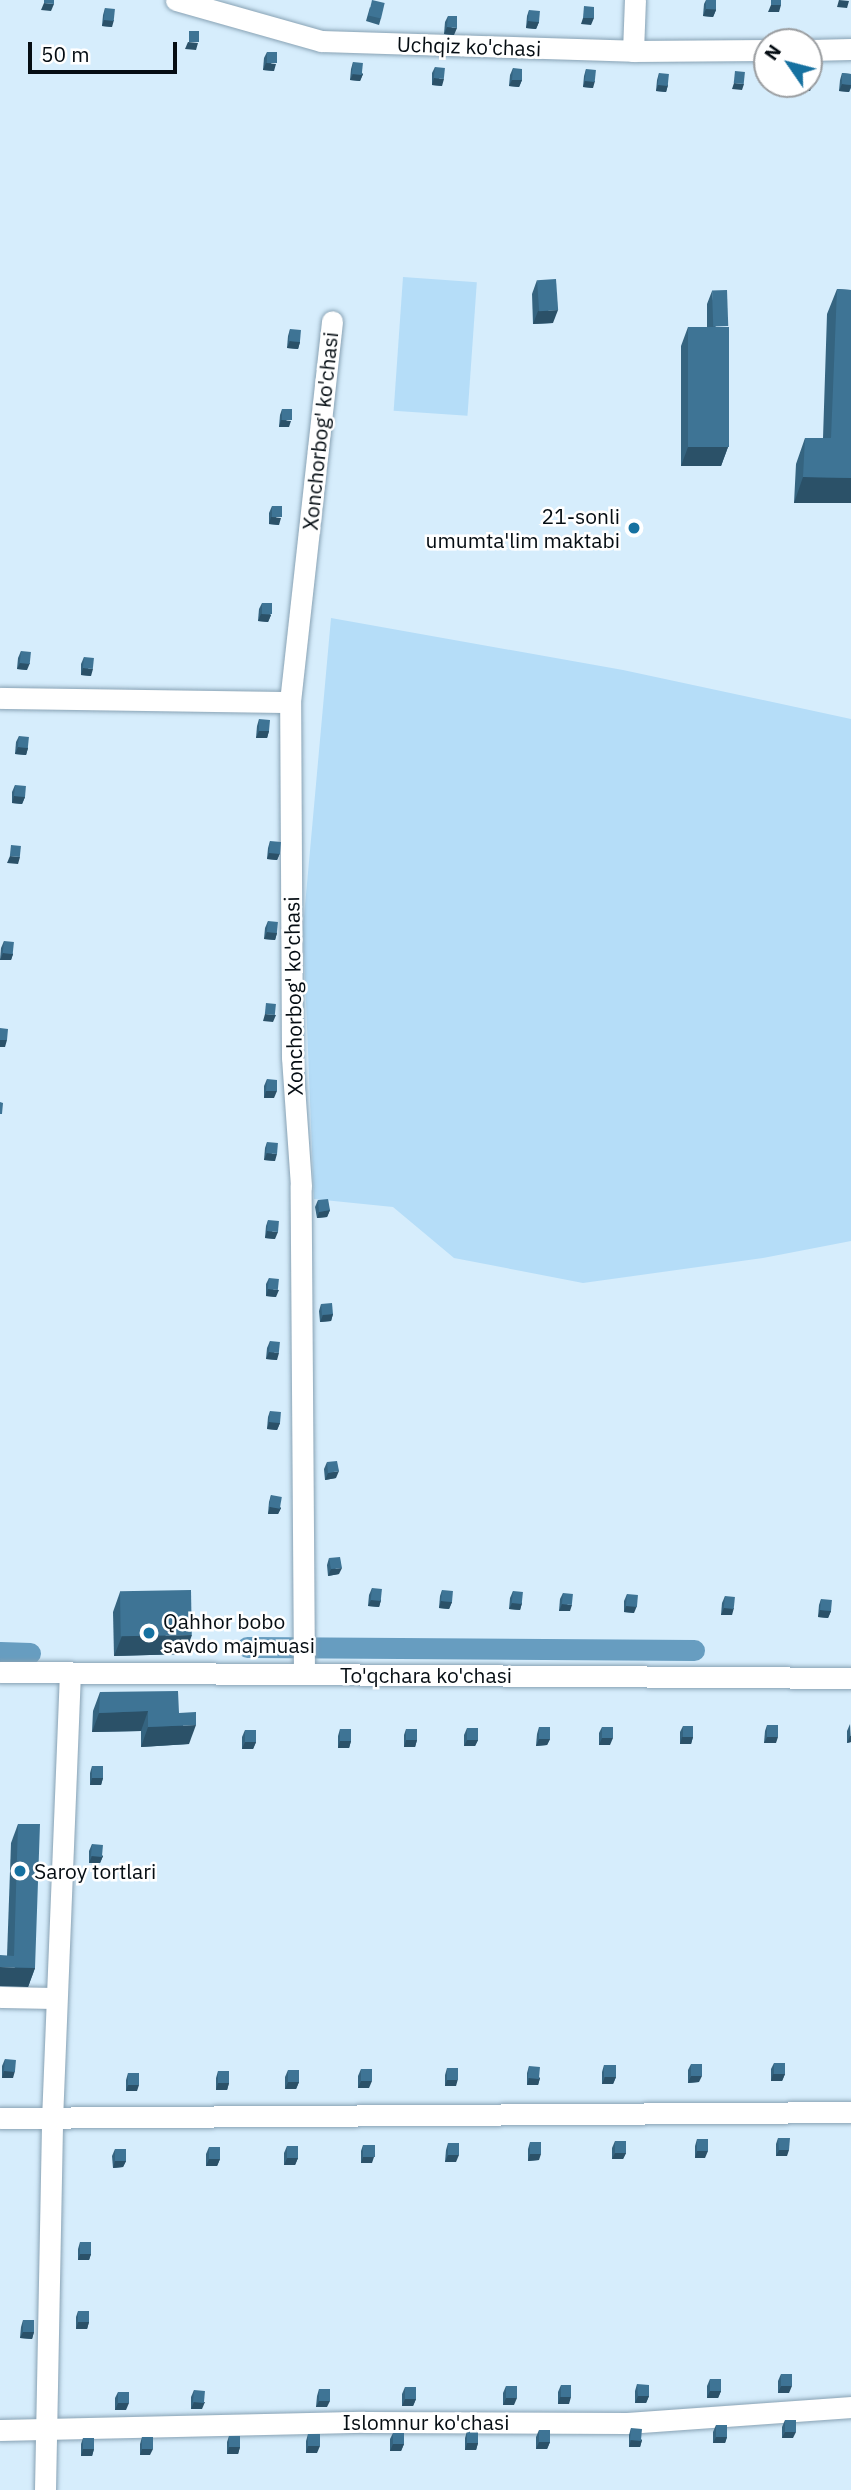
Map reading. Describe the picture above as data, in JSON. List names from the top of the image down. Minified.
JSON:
{"streets":{"street":["Uchqiz ko'chasi","Xonchorbog' ko'chasi","To'qchara ko'chasi","Islomnur ko'chasi"]},"crossings":[["Xonchorbog' ko'chasi","To'qchara ko'chasi"]],"places":["21-sonli umumta'lim maktabi","Qahhor bobo savdo majmuasi","Saroy tortlari"],"scale_bar":"50 m","north":"top left"}
